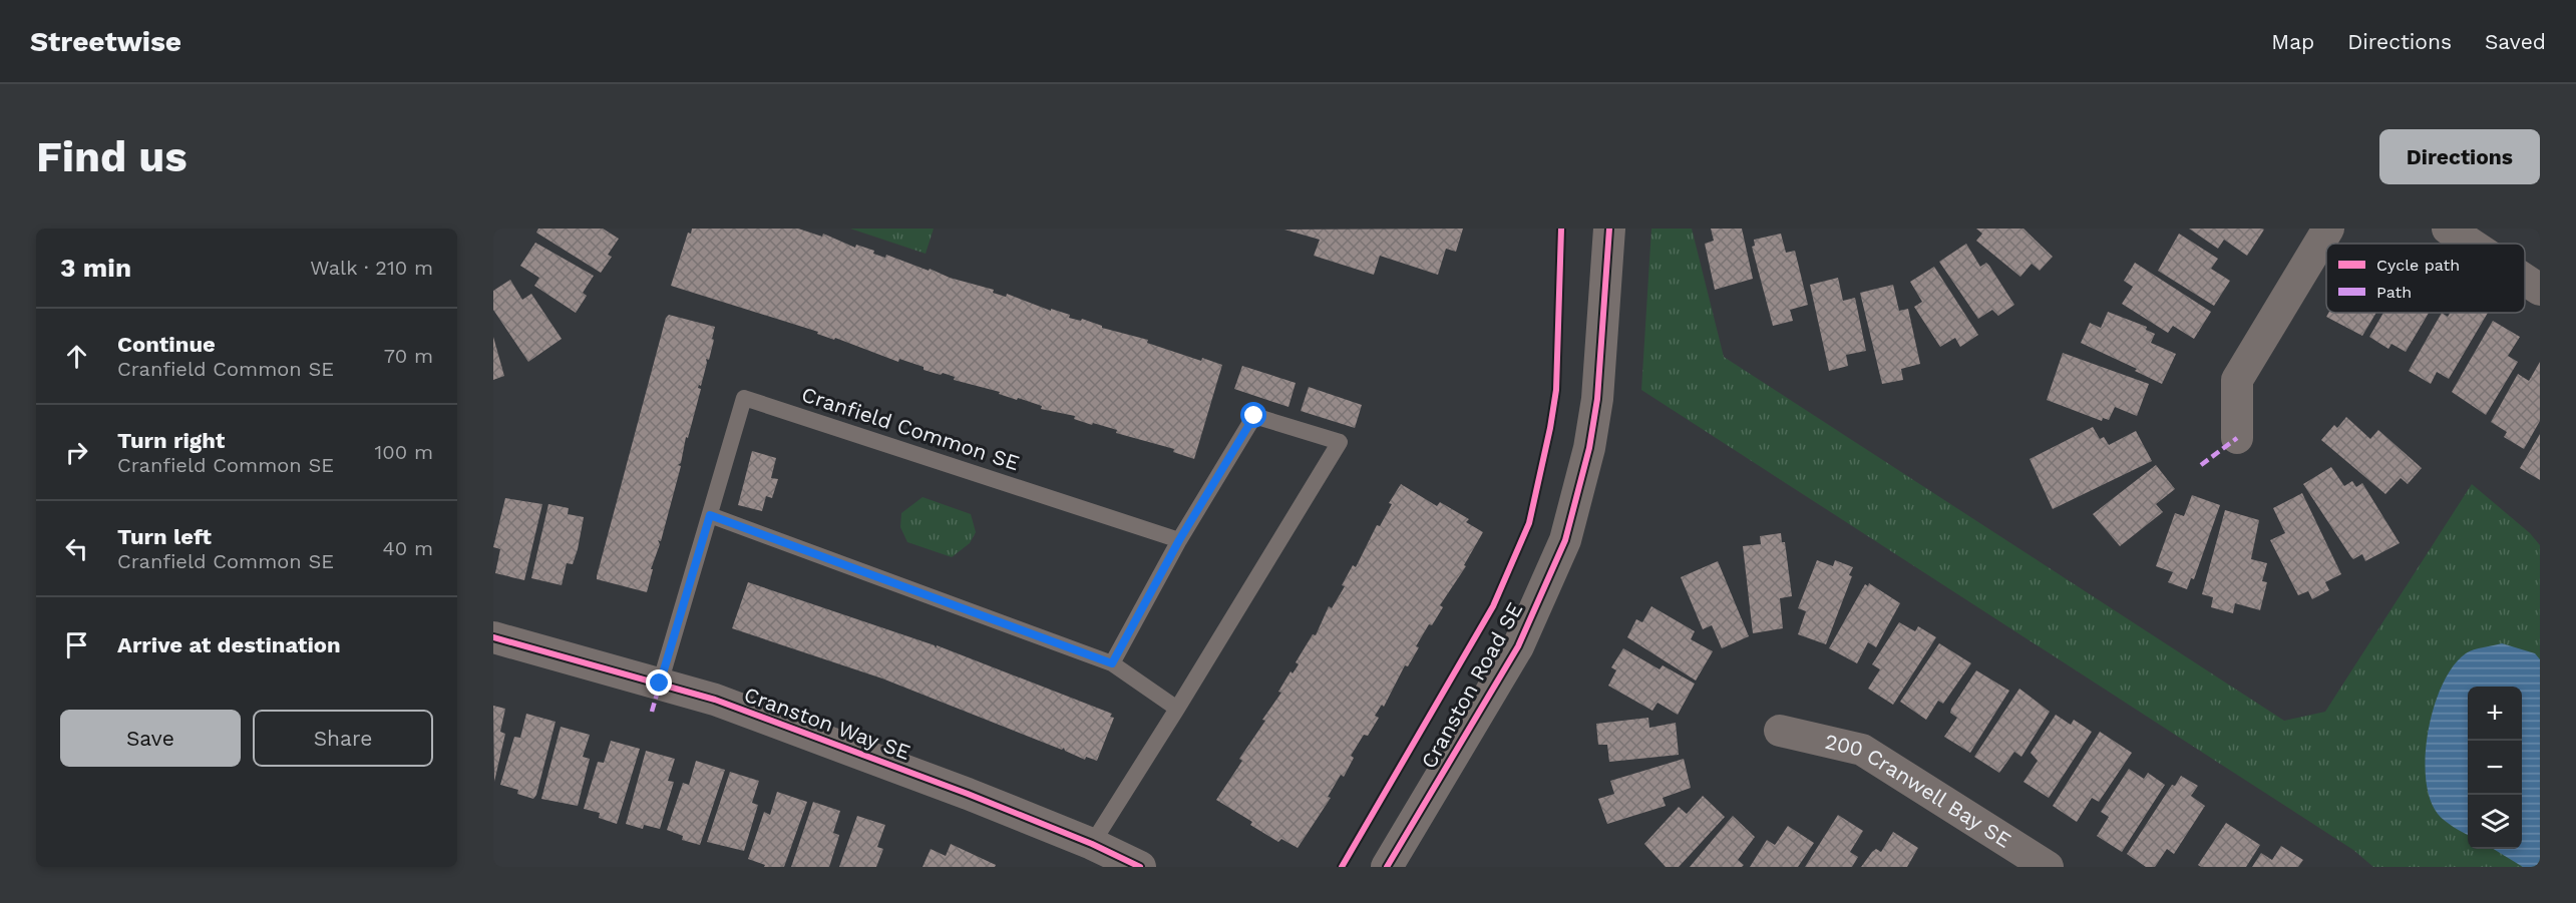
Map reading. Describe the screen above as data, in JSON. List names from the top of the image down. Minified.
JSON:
{"streets":{"street":["Cranston Road SE","Cranston Way SE","200 Cranwell Bay SE"],"lane":["Cranfield Common SE"]},"crossings":[["Cranfield Common SE","Cranston Way SE"]],"legend":["Cycle path","Path"],"page":{"header":"Streetwise","nav":["Map","Directions","Saved"],"buttons":["Directions",["Save","Share"]],"title":"Find us","heading":["3 min","Walk · 210 m"],"list":[["Continue","Cranfield Common SE","70 m"],["Turn right","Cranfield Common SE","100 m"],["Turn left","Cranfield Common SE","40 m"],"Arrive at destination"],"map_buttons":["+","−"]}}
